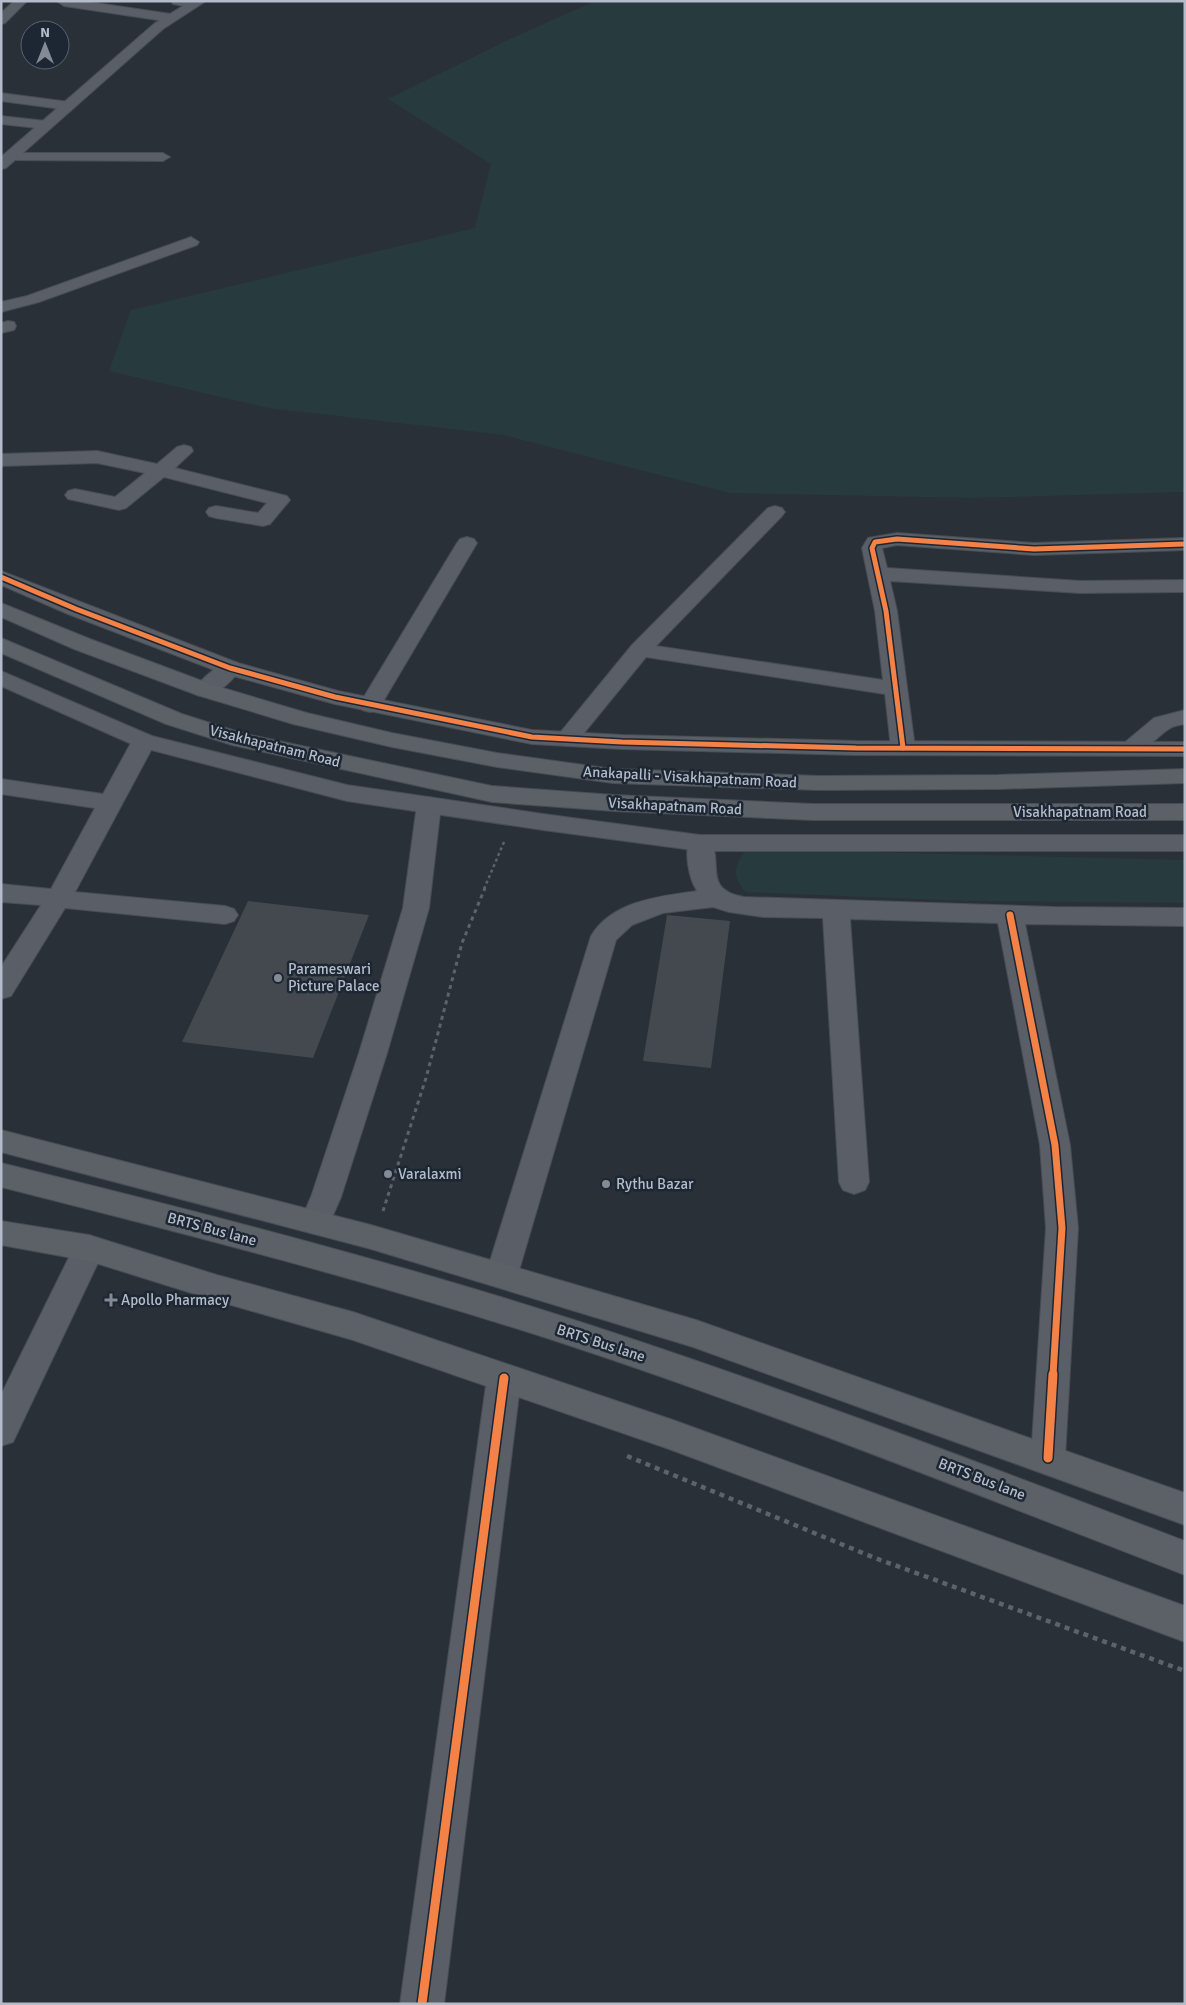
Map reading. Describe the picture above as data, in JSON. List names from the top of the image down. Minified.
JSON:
{"streets":{"main road":["Visakhapatnam Road","Anakapalli - Visakhapatnam Road","BRTS Bus lane"]},"places":{"other":["Parameswari Picture Palace","Varalaxmi","Rythu Bazar"],"health":["Apollo Pharmacy"]},"north":"top"}
